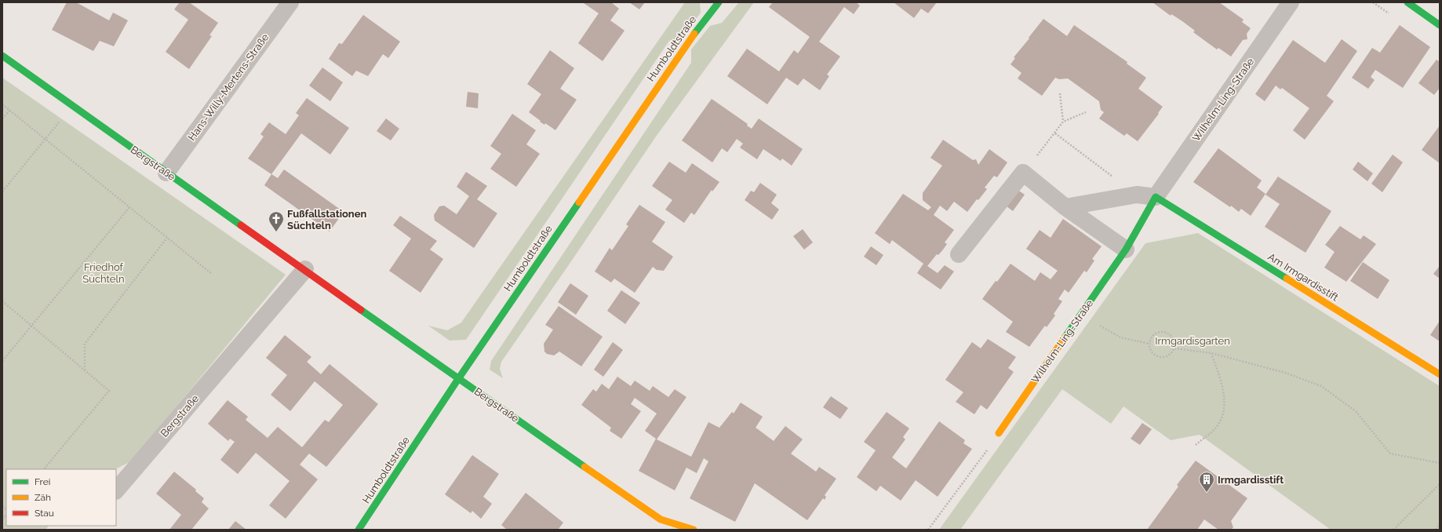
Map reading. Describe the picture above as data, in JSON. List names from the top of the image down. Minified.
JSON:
{"streets":{"street":["Humboldtstraße","Hans-Willy-Mertens-Straße","Wilhelm-Ling-Straße","Bergstraße","Am Irmgardisstift"]},"crossings":[["Humboldtstraße","Bergstraße"],["Hans-Willy-Mertens-Straße","Bergstraße"],["Wilhelm-Ling-Straße","Am Irmgardisstift"]],"parks":["Friedhof Süchteln","Irmgardisgarten"],"places":{"church":["Fußfallstationen Süchteln"],"building":["Irmgardisstift"]},"legend":["Frei","Zäh","Stau"]}
